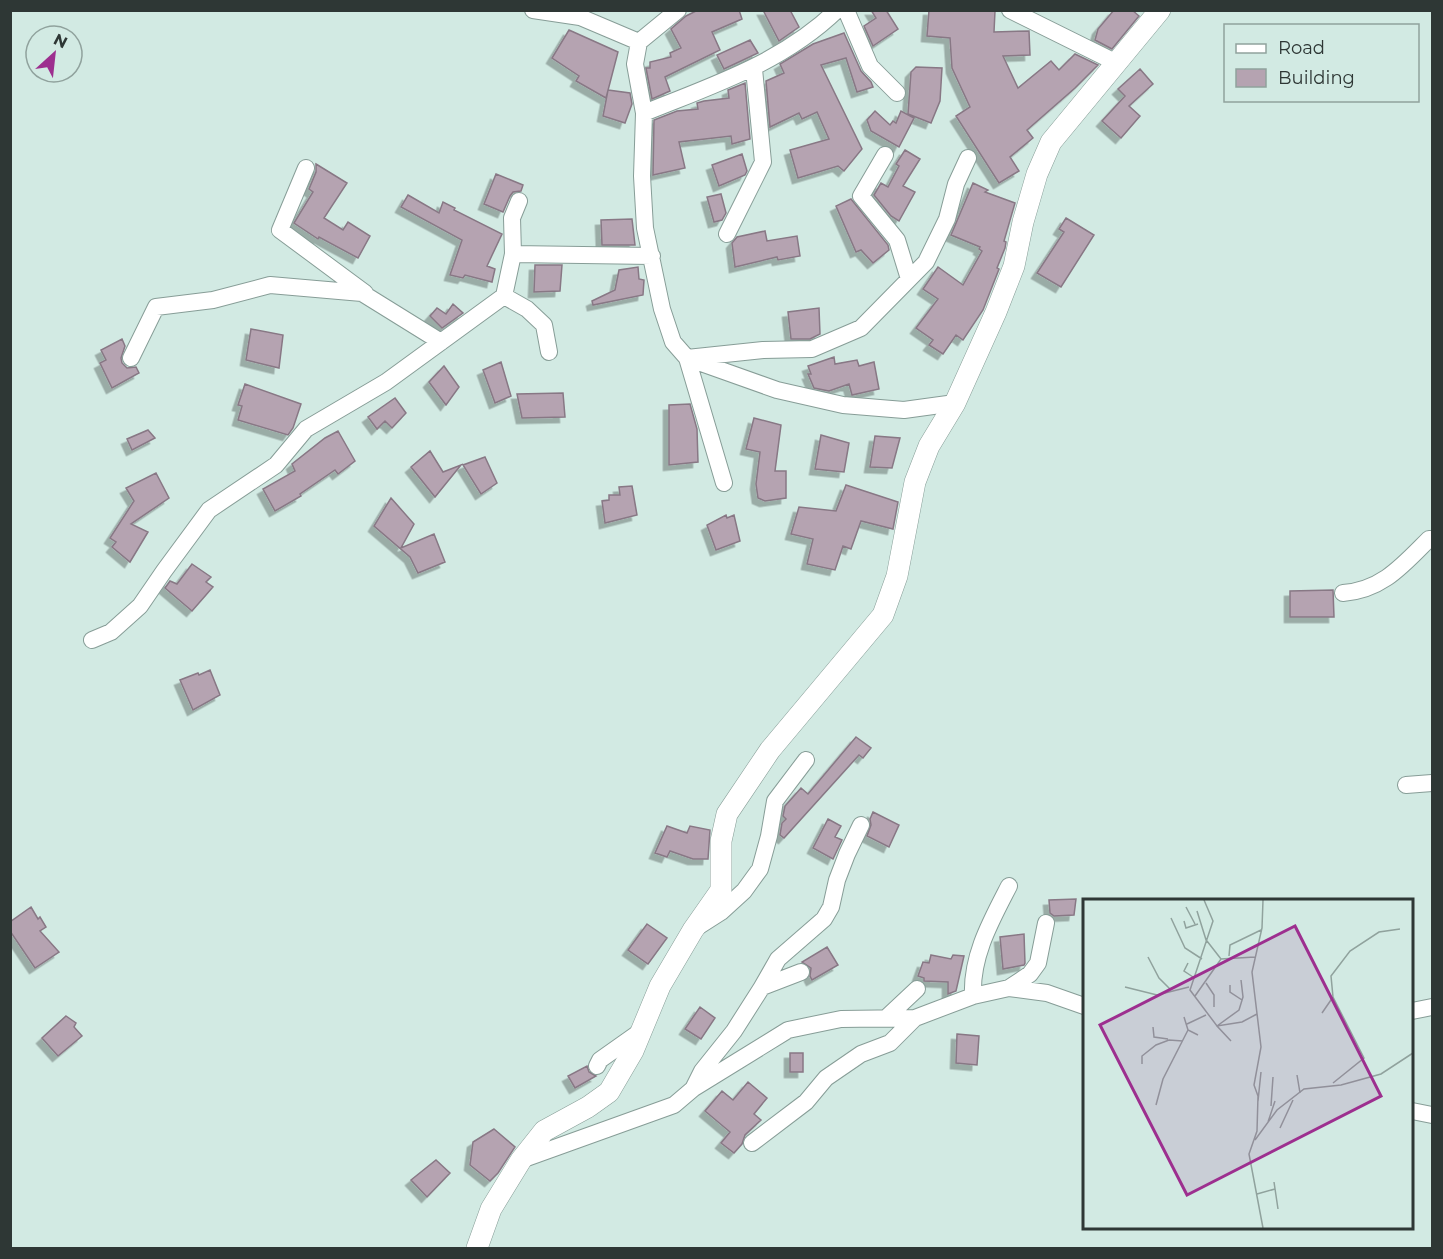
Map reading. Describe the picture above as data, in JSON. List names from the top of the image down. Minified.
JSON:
{"legend":["Road","Building"],"north":"top right"}
